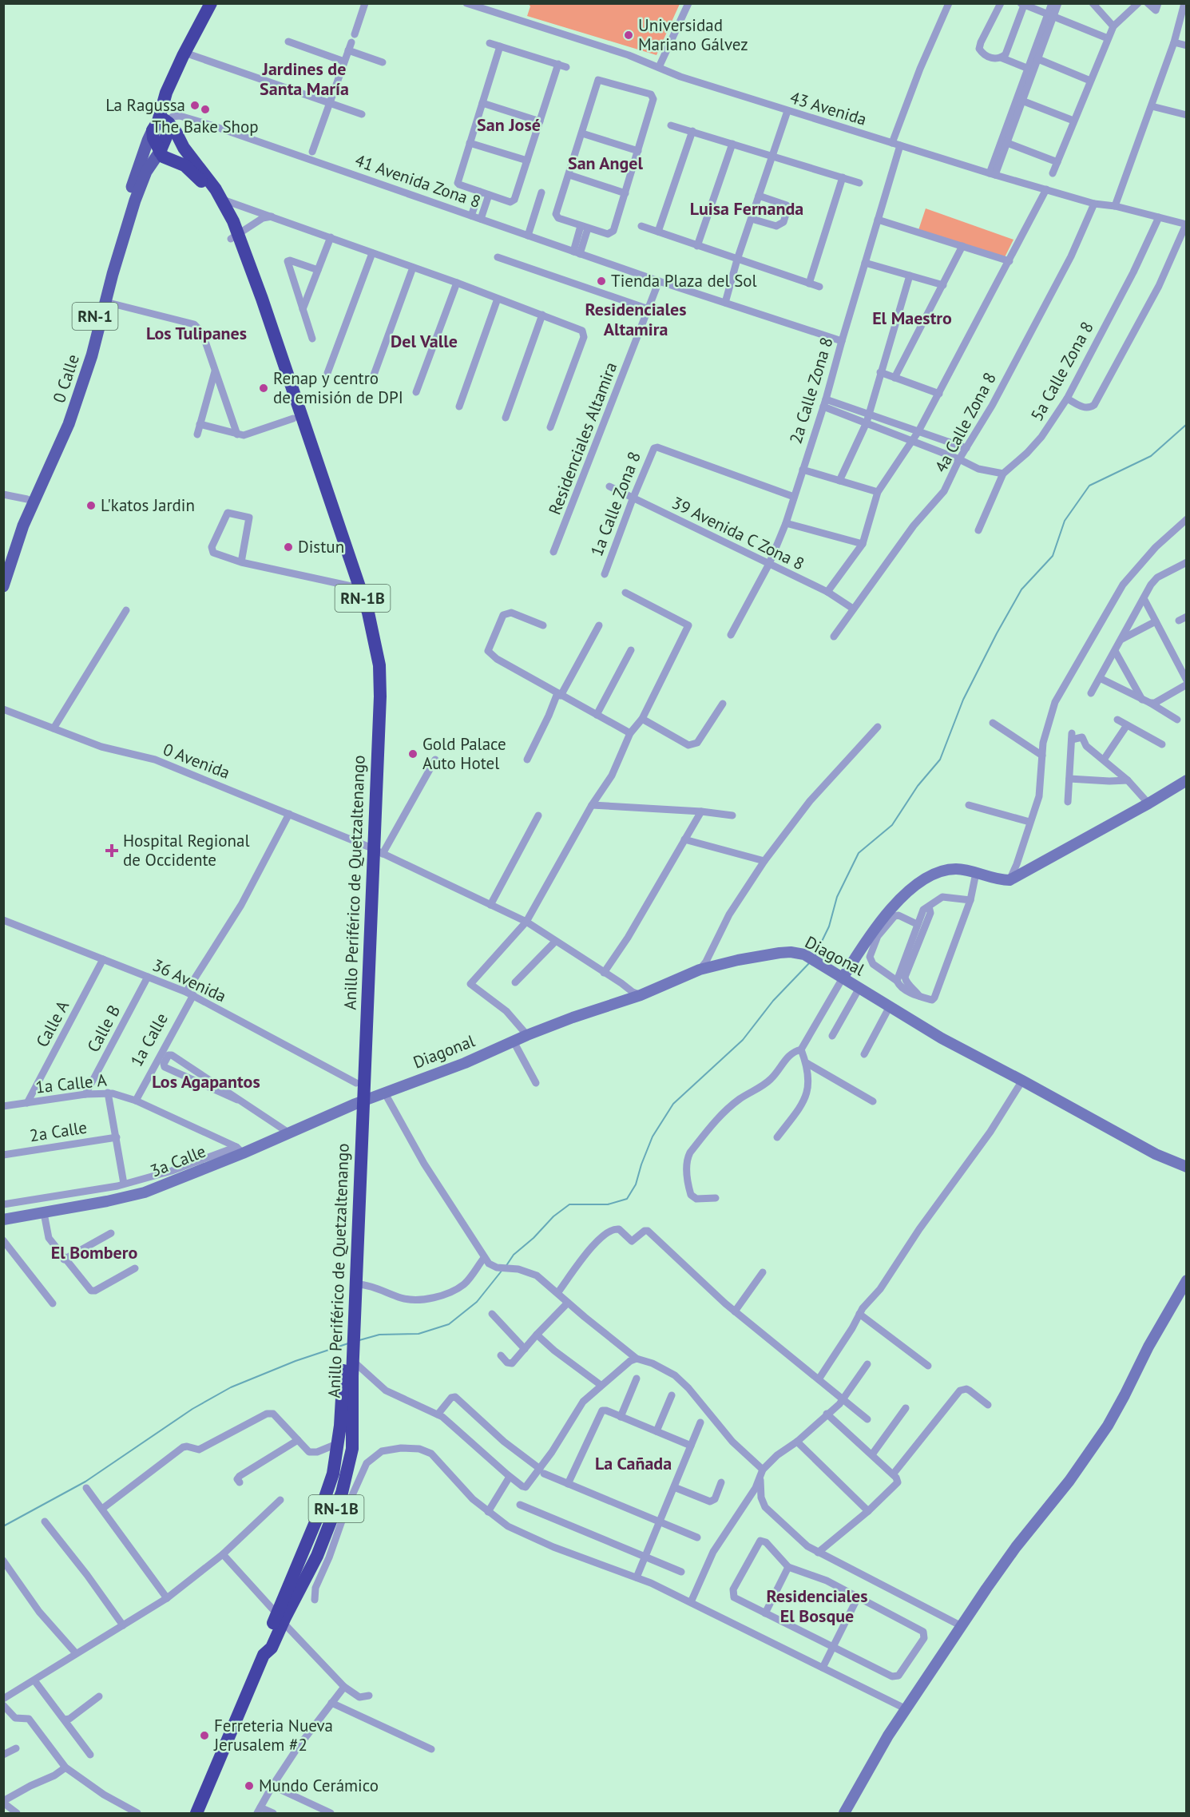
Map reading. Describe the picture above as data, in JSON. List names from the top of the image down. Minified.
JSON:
{"streets":{"highway":["RN-1","RN-1B","Anillo Periférico de Quetzaltenango"],"main road":["0 Calle"],"street":["43 Avenida","41 Avenida Zona 8","5a Calle Zona 8","2a Calle Zona 8","4a Calle Zona 8","Residenciales Altamira","1a Calle Zona 8","39 Avenida C Zona 8","0 Avenida","Diagonal","36 Avenida","Calle A","Calle B","1a Calle","1a Calle A","2a Calle","3a Calle"]},"crossings":[["43 Avenida","5a Calle Zona 8"],["43 Avenida","2a Calle Zona 8"],["43 Avenida","4a Calle Zona 8"],["41 Avenida Zona 8","RN-1"],["41 Avenida Zona 8","0 Calle"],["41 Avenida Zona 8","2a Calle Zona 8"],["41 Avenida Zona 8","Residenciales Altamira"],["41 Avenida Zona 8","Anillo Periférico de Quetzaltenango"],["RN-1","0 Calle"],["RN-1","Anillo Periférico de Quetzaltenango"],["0 Calle","Anillo Periférico de Quetzaltenango"],["2a Calle Zona 8","1a Calle Zona 8"],["2a Calle Zona 8","39 Avenida C Zona 8"],["4a Calle Zona 8","39 Avenida C Zona 8"],["1a Calle Zona 8","39 Avenida C Zona 8"],["0 Avenida","Anillo Periférico de Quetzaltenango"],["0 Avenida","Diagonal"],["0 Avenida","1a Calle"],["Anillo Periférico de Quetzaltenango","Diagonal"],["Anillo Periférico de Quetzaltenango","36 Avenida"],["Anillo Periférico de Quetzaltenango","3a Calle"],["Diagonal","3a Calle"],["36 Avenida","Calle A"],["36 Avenida","Calle B"],["36 Avenida","1a Calle"],["Calle A","1a Calle A"],["Calle B","1a Calle A"],["1a Calle","1a Calle A"],["1a Calle A","3a Calle"]],"districts":["Jardines de Santa María","San José","San Angel","Luisa Fernanda","Residenciales Altamira","El Maestro","Los Tulipanes","Del Valle","Los Agapantos","El Bombero","La Cañada","Residenciales El Bosque"],"places":{"other":["Universidad Mariano Gálvez","La Ragussa","The Bake Shop","Tienda Plaza del Sol","Renap y centro de emisión de DPI","L'katos Jardin","Distun","Gold Palace Auto Hotel","Ferreteria Nueva Jerusalem #2","Mundo Cerámico"],"health":["Hospital Regional de Occidente"]}}
